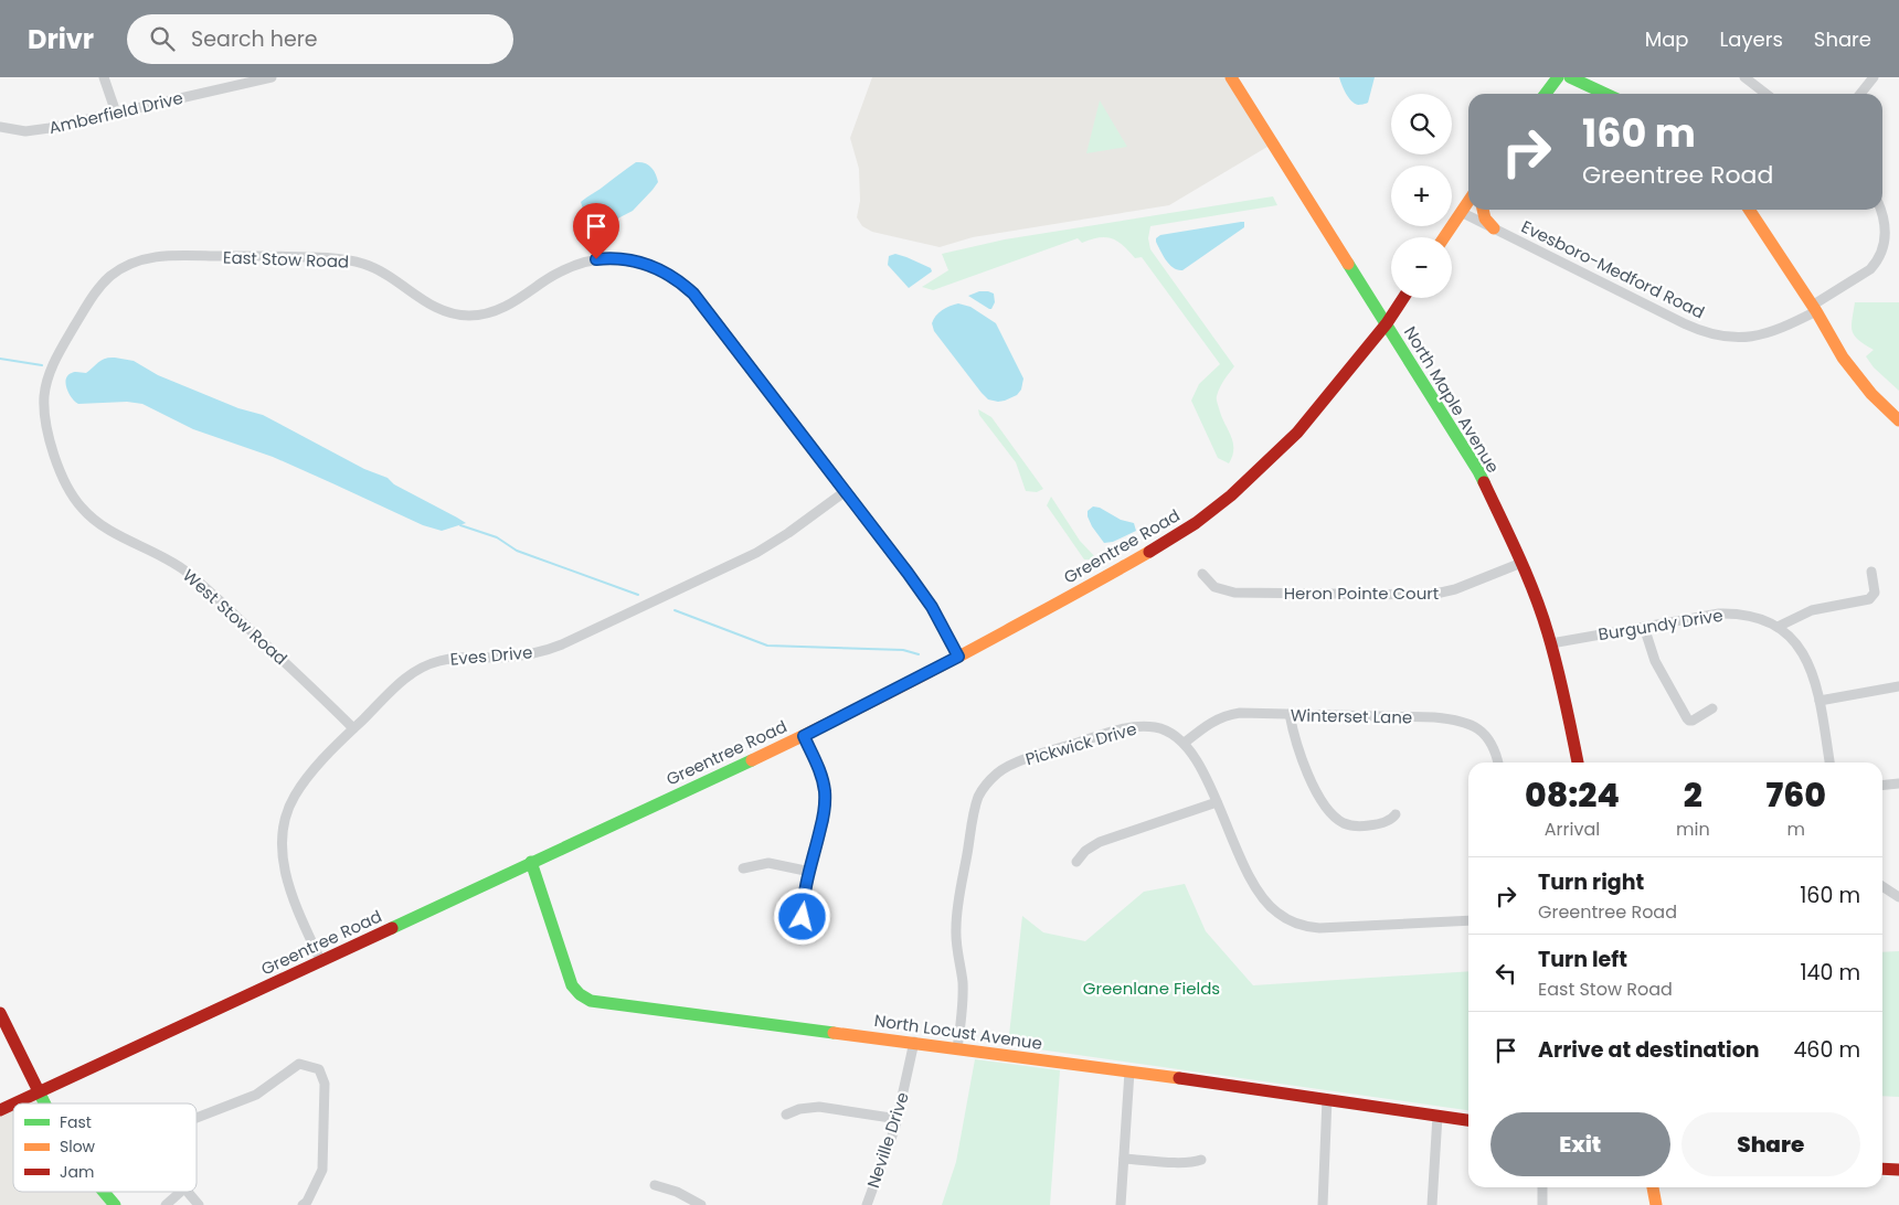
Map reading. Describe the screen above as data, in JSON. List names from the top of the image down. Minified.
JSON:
{"streets":{"main road":["North Maple Avenue","Greentree Road","North Locust Avenue"],"street":["Amberfield Drive","East Stow Road","Evesboro-Medford Road","Heron Pointe Court","West Stow Road","Burgundy Drive","Eves Drive","Winterset Lane","Pickwick Drive","Neville Drive"]},"crossings":[["East Stow Road","Greentree Road"],["East Stow Road","West Stow Road"],["East Stow Road","Eves Drive"],["North Maple Avenue","Greentree Road"],["North Maple Avenue","Heron Pointe Court"],["North Maple Avenue","Burgundy Drive"],["Greentree Road","Eves Drive"],["Greentree Road","North Locust Avenue"],["West Stow Road","Eves Drive"],["Winterset Lane","Pickwick Drive"],["Pickwick Drive","North Locust Avenue"],["North Locust Avenue","Neville Drive"]],"parks":["Greenlane Fields"],"legend":["Fast","Slow","Jam"],"page":{"header":"Drivr","search":"Search here","nav":["Map","Layers","Share"],"map_buttons":["+","−"],"turn":["160 m","Greentree Road"],"eta":["08:24","Arrival","2","min","760","m"],"list":[{"name":"Turn right","note":"Greentree Road","value":"160 m"},{"name":"Turn left","note":"East Stow Road","value":"140 m"},{"name":"Arrive at destination","value":"460 m"}],"buttons":["Exit","Share"]}}
